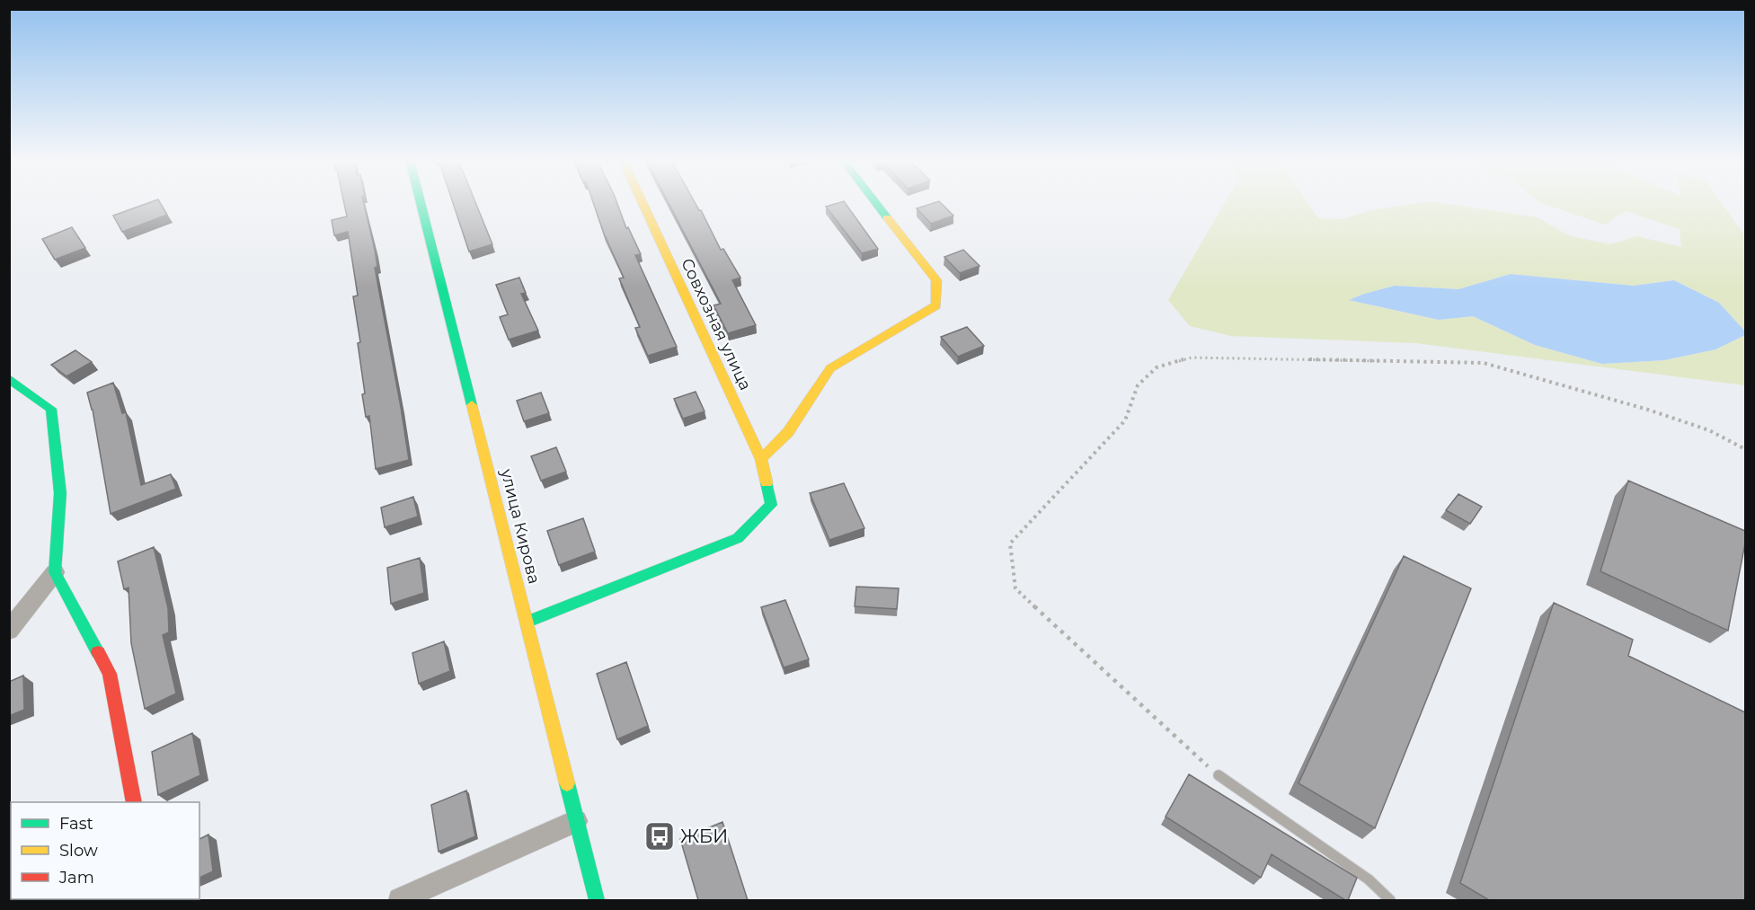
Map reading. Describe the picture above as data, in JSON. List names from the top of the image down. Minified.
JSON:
{"streets":{"street":["Совхозная улица","улица Кирова"]},"crossings":[["Совхозная улица","улица Кирова"]],"places":{"bus stop":["ЖБИ"]},"legend":["Fast","Slow","Jam"]}
